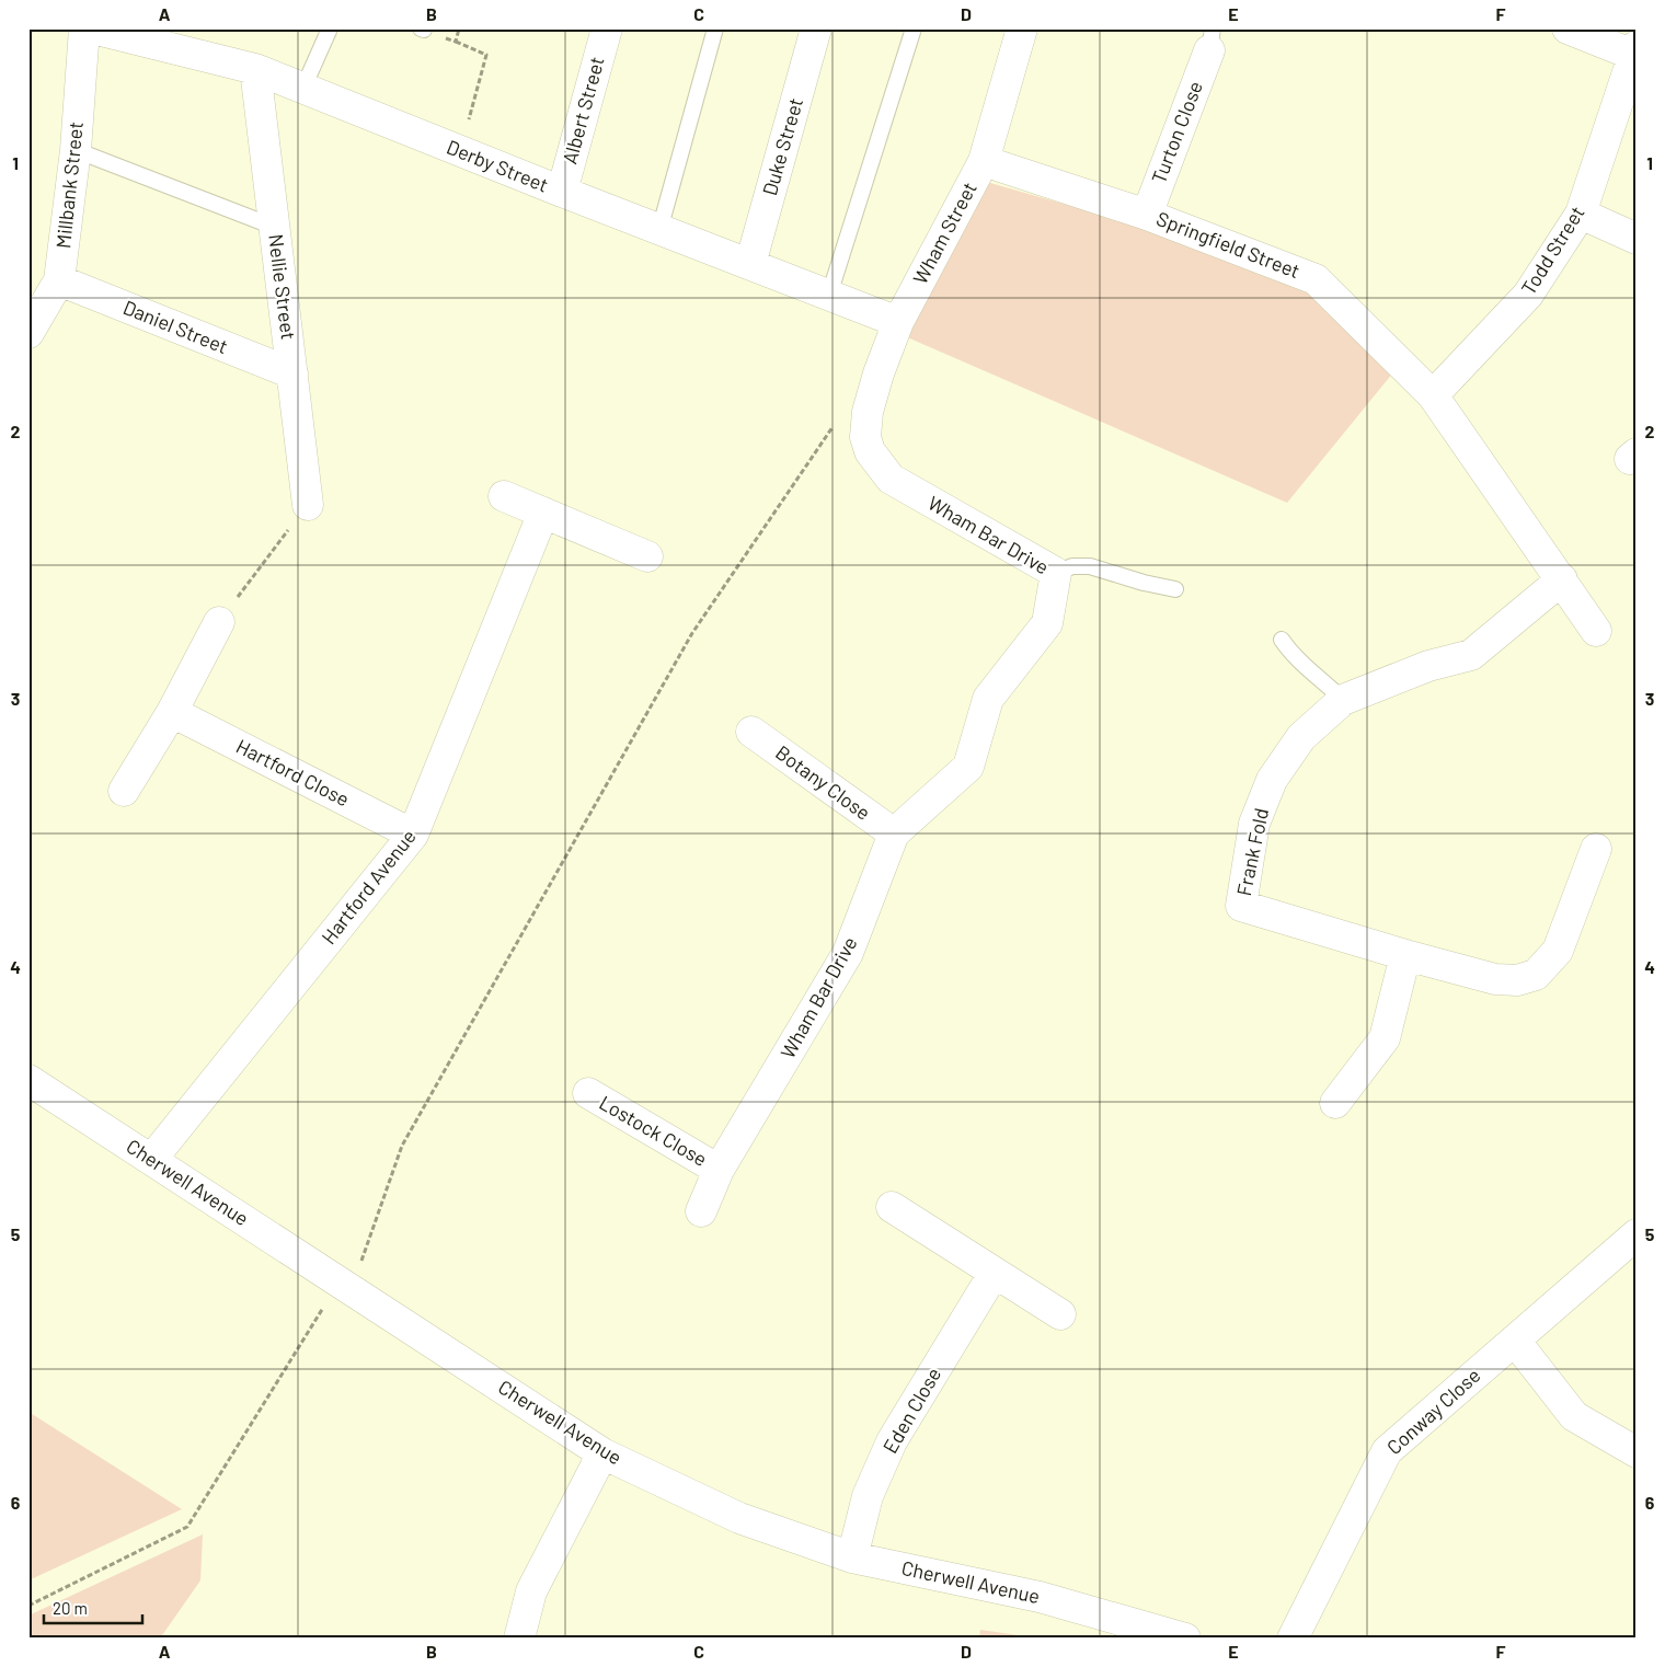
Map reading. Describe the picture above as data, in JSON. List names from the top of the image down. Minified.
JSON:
{"streets":{"street":["Albert Street","Turton Close","Duke Street","Derby Street","Millbank Street","Wham Street","Springfield Street","Todd Street","Nellie Street","Daniel Street","Wham Bar Drive","Hartford Close","Botany Close","Frank Fold","Hartford Avenue","Lostock Close","Cherwell Avenue","Eden Close","Conway Close"]},"crossings":[["Albert Street","Derby Street"],["Turton Close","Springfield Street"],["Duke Street","Derby Street"],["Derby Street","Wham Street"],["Derby Street","Nellie Street"],["Millbank Street","Daniel Street"],["Wham Street","Springfield Street"],["Wham Street","Wham Bar Drive"],["Springfield Street","Todd Street"],["Springfield Street","Frank Fold"],["Nellie Street","Daniel Street"],["Wham Bar Drive","Botany Close"],["Wham Bar Drive","Lostock Close"],["Hartford Close","Hartford Avenue"],["Hartford Avenue","Cherwell Avenue"],["Cherwell Avenue","Eden Close"]],"scale_bar":"20 m","grid":{"columns":["A","B","C","D","E","F"],"rows":["1","2","3","4","5","6"]}}
